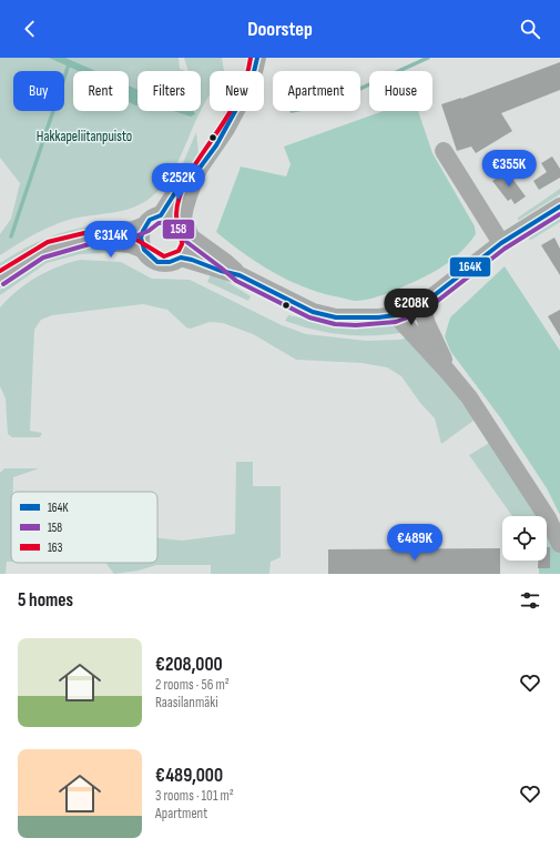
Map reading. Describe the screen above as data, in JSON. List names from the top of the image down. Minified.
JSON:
{"parks":["Hakkapeliitanpuisto"],"lines":["transit line 164K","transit line 163","transit line 158"],"legend":["164K","158","163"],"page":{"header":"Doorstep","chip":["Buy","Rent","Filters","New","Apartment","House"],"price":["€355K","€252K","€314K","€208K","€489K"],"heading":"5 homes","list":[{"name":"€208,000","note":"2 rooms · 56 m² · Raasilanmäki"},{"name":"€489,000","note":"3 rooms · 101 m² · Apartment"}]}}
